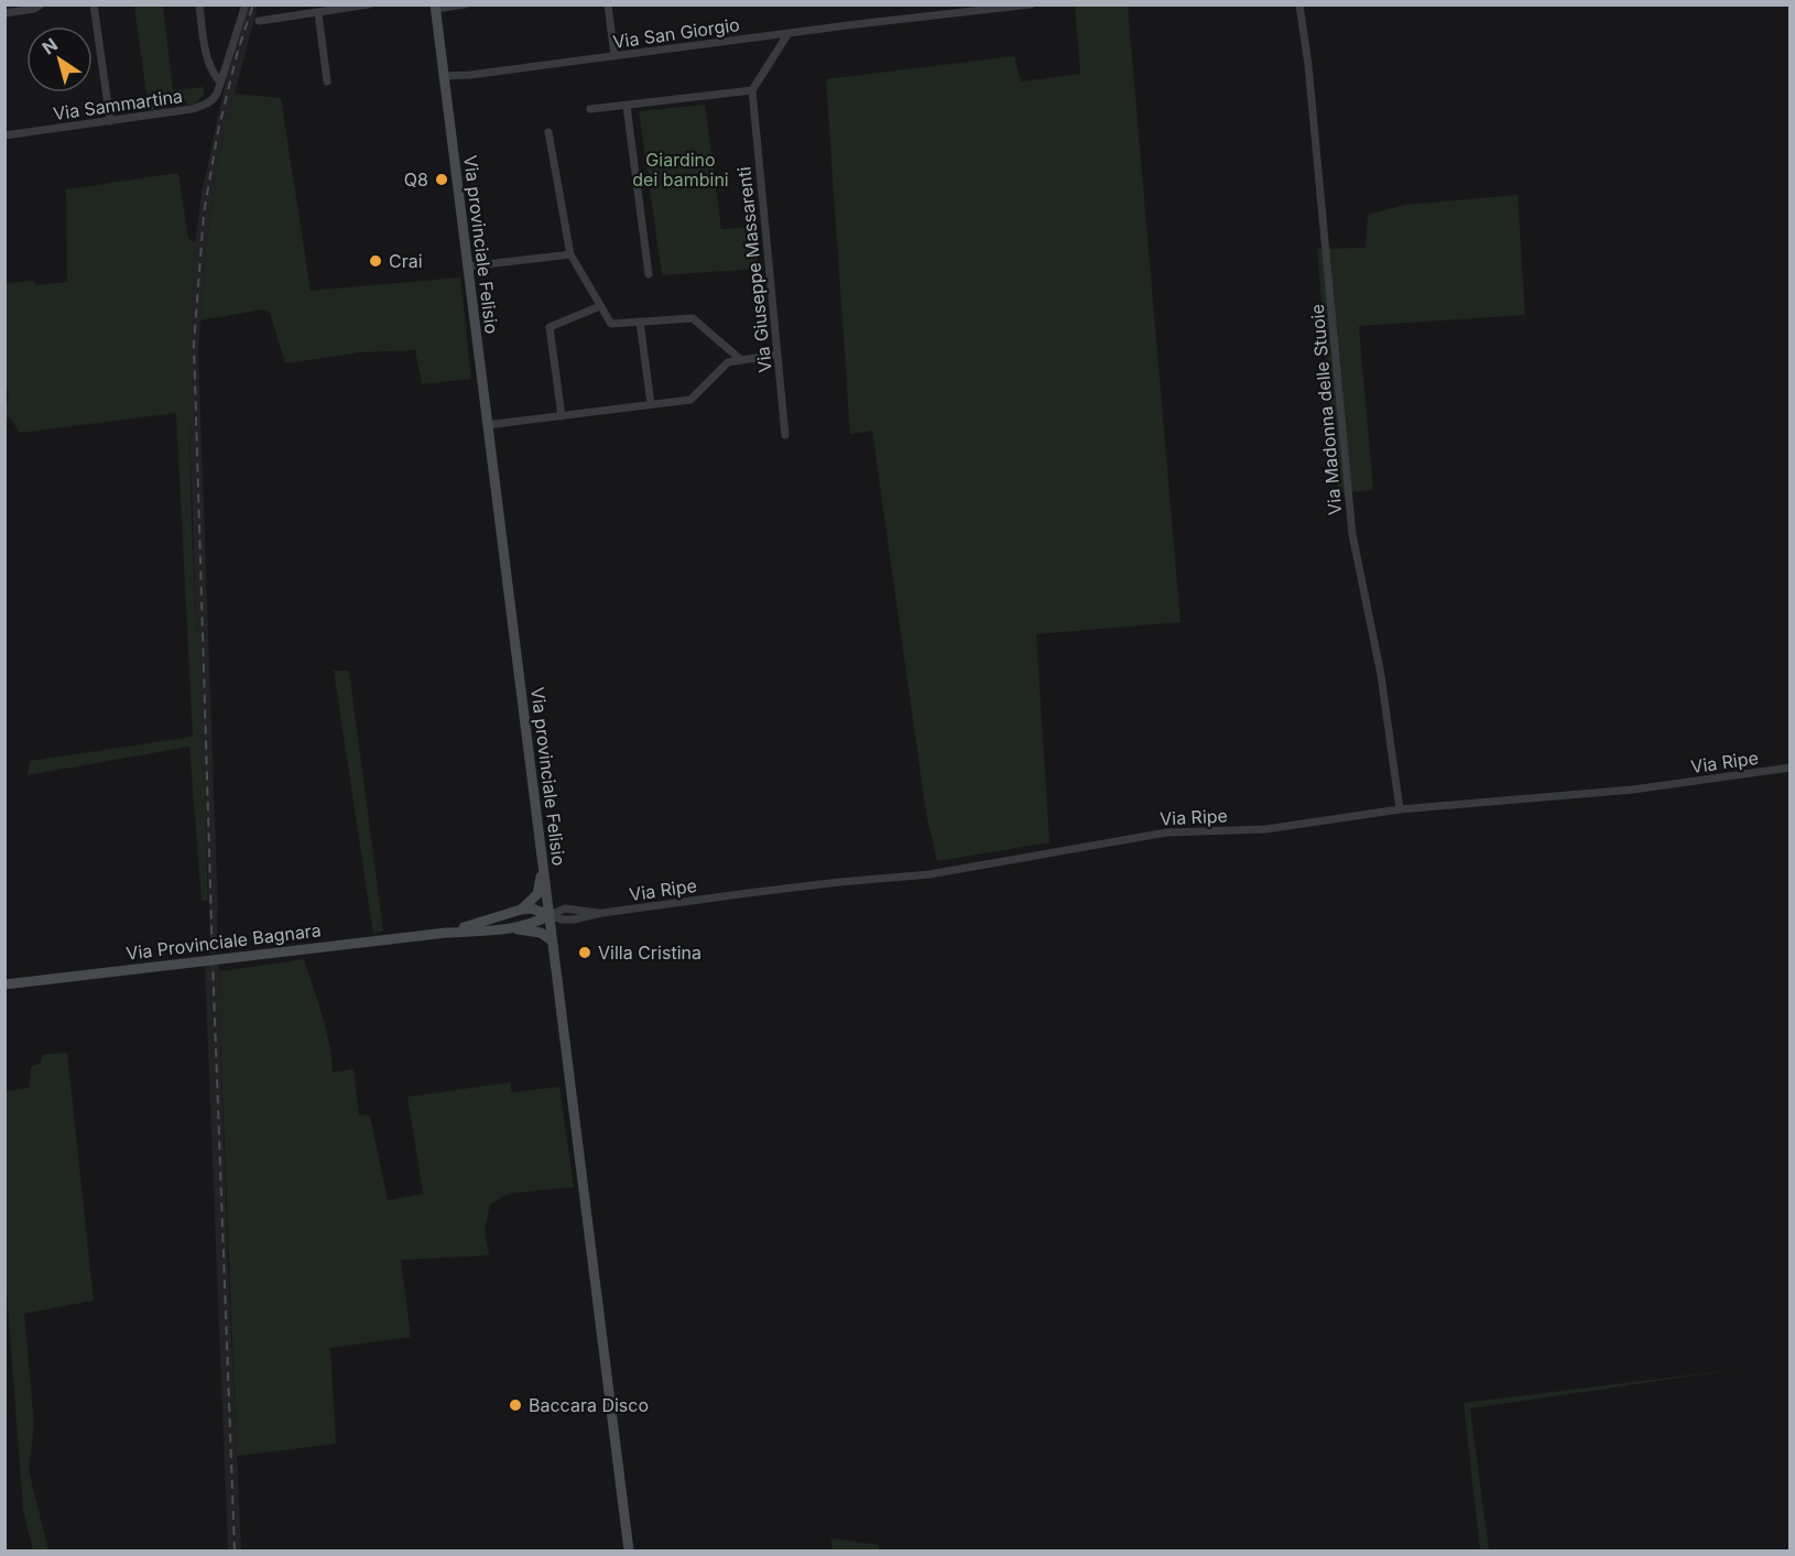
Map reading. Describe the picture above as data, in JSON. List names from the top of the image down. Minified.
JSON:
{"streets":{"main road":["Via provinciale Felisio","Via Provinciale Bagnara"],"street":["Via San Giorgio","Via Sammartina","Via Giuseppe Massarenti","Via Madonna delle Stuoie","Via Ripe"]},"crossings":[["Via San Giorgio","Via provinciale Felisio"],["Via provinciale Felisio","Via Ripe"],["Via provinciale Felisio","Via Provinciale Bagnara"],["Via Madonna delle Stuoie","Via Ripe"],["Via Ripe","Via Provinciale Bagnara"]],"parks":["Giardino dei bambini"],"places":["Q8","Crai","Villa Cristina","Baccara Disco"],"north":"top left"}
